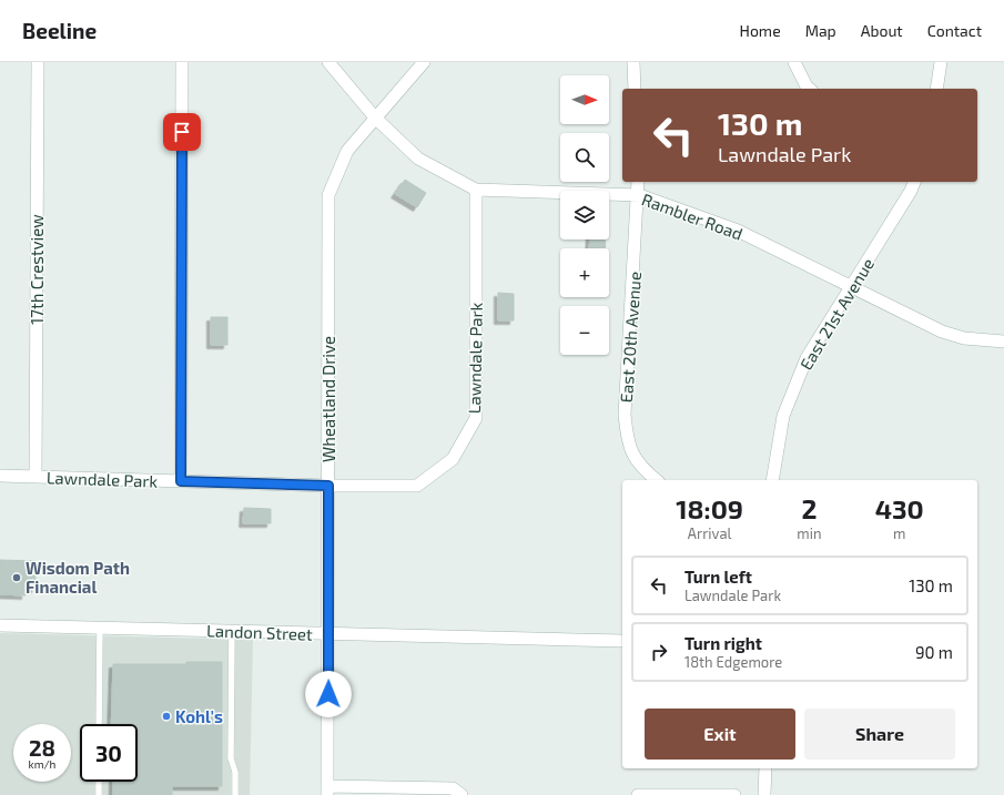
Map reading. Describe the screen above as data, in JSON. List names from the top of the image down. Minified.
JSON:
{"streets":{"street":["Rambler Road","17th Crestview","East 21st Avenue","East 20th Avenue","Lawndale Park","Wheatland Drive","Landon Street"]},"crossings":[["Rambler Road","East 21st Avenue"],["Rambler Road","East 20th Avenue"],["Rambler Road","Lawndale Park"],["Rambler Road","Wheatland Drive"],["17th Crestview","Lawndale Park"],["Lawndale Park","Wheatland Drive"],["Wheatland Drive","Landon Street"]],"places":["Wisdom Path Financial","Kohl's"],"north":"right","page":{"header":"Beeline","nav":["Home","Map","About","Contact"],"map_buttons":["+","−"],"turn":["130 m","Lawndale Park"],"eta":["18:09","Arrival","2","min","430","m"],"list":[{"name":"Turn left","note":"Lawndale Park","value":"130 m"},{"name":"Turn right","note":"18th Edgemore","value":"90 m"}],"buttons":["Exit","Share"],"speed":"28 km/h","limit":"30"}}
